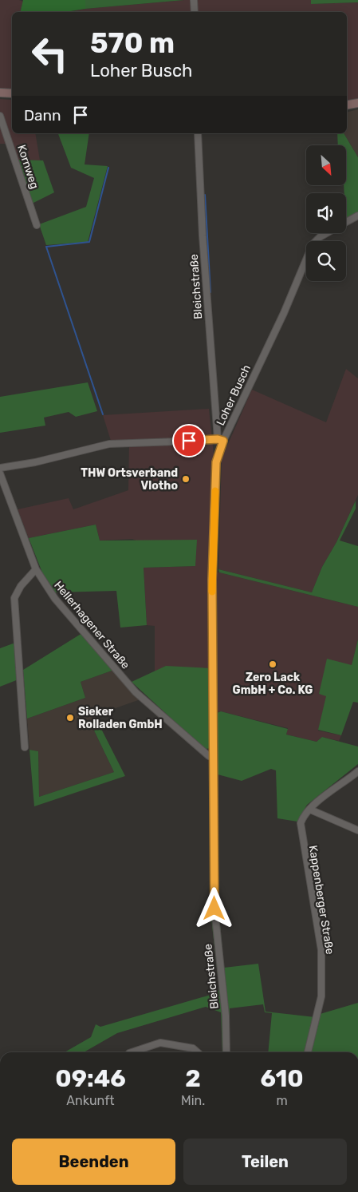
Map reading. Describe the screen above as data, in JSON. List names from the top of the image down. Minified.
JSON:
{"streets":{"street":["Kornweg","Bleichstraße","Loher Busch","Hellerhagener Straße","Kappenberger Straße"]},"crossings":[["Bleichstraße","Loher Busch"],["Bleichstraße","Hellerhagener Straße"]],"places":["THW Ortsverband Vlotho","Zero Lack GmbH + Co. KG","Sieker Rolladen GmbH"],"north":"bottom right","page":{"turn":["570 m","Loher Busch"],"then":"Dann","eta":["09:46","Ankunft","2","Min.","610","m"],"buttons":["Beenden","Teilen"]}}
